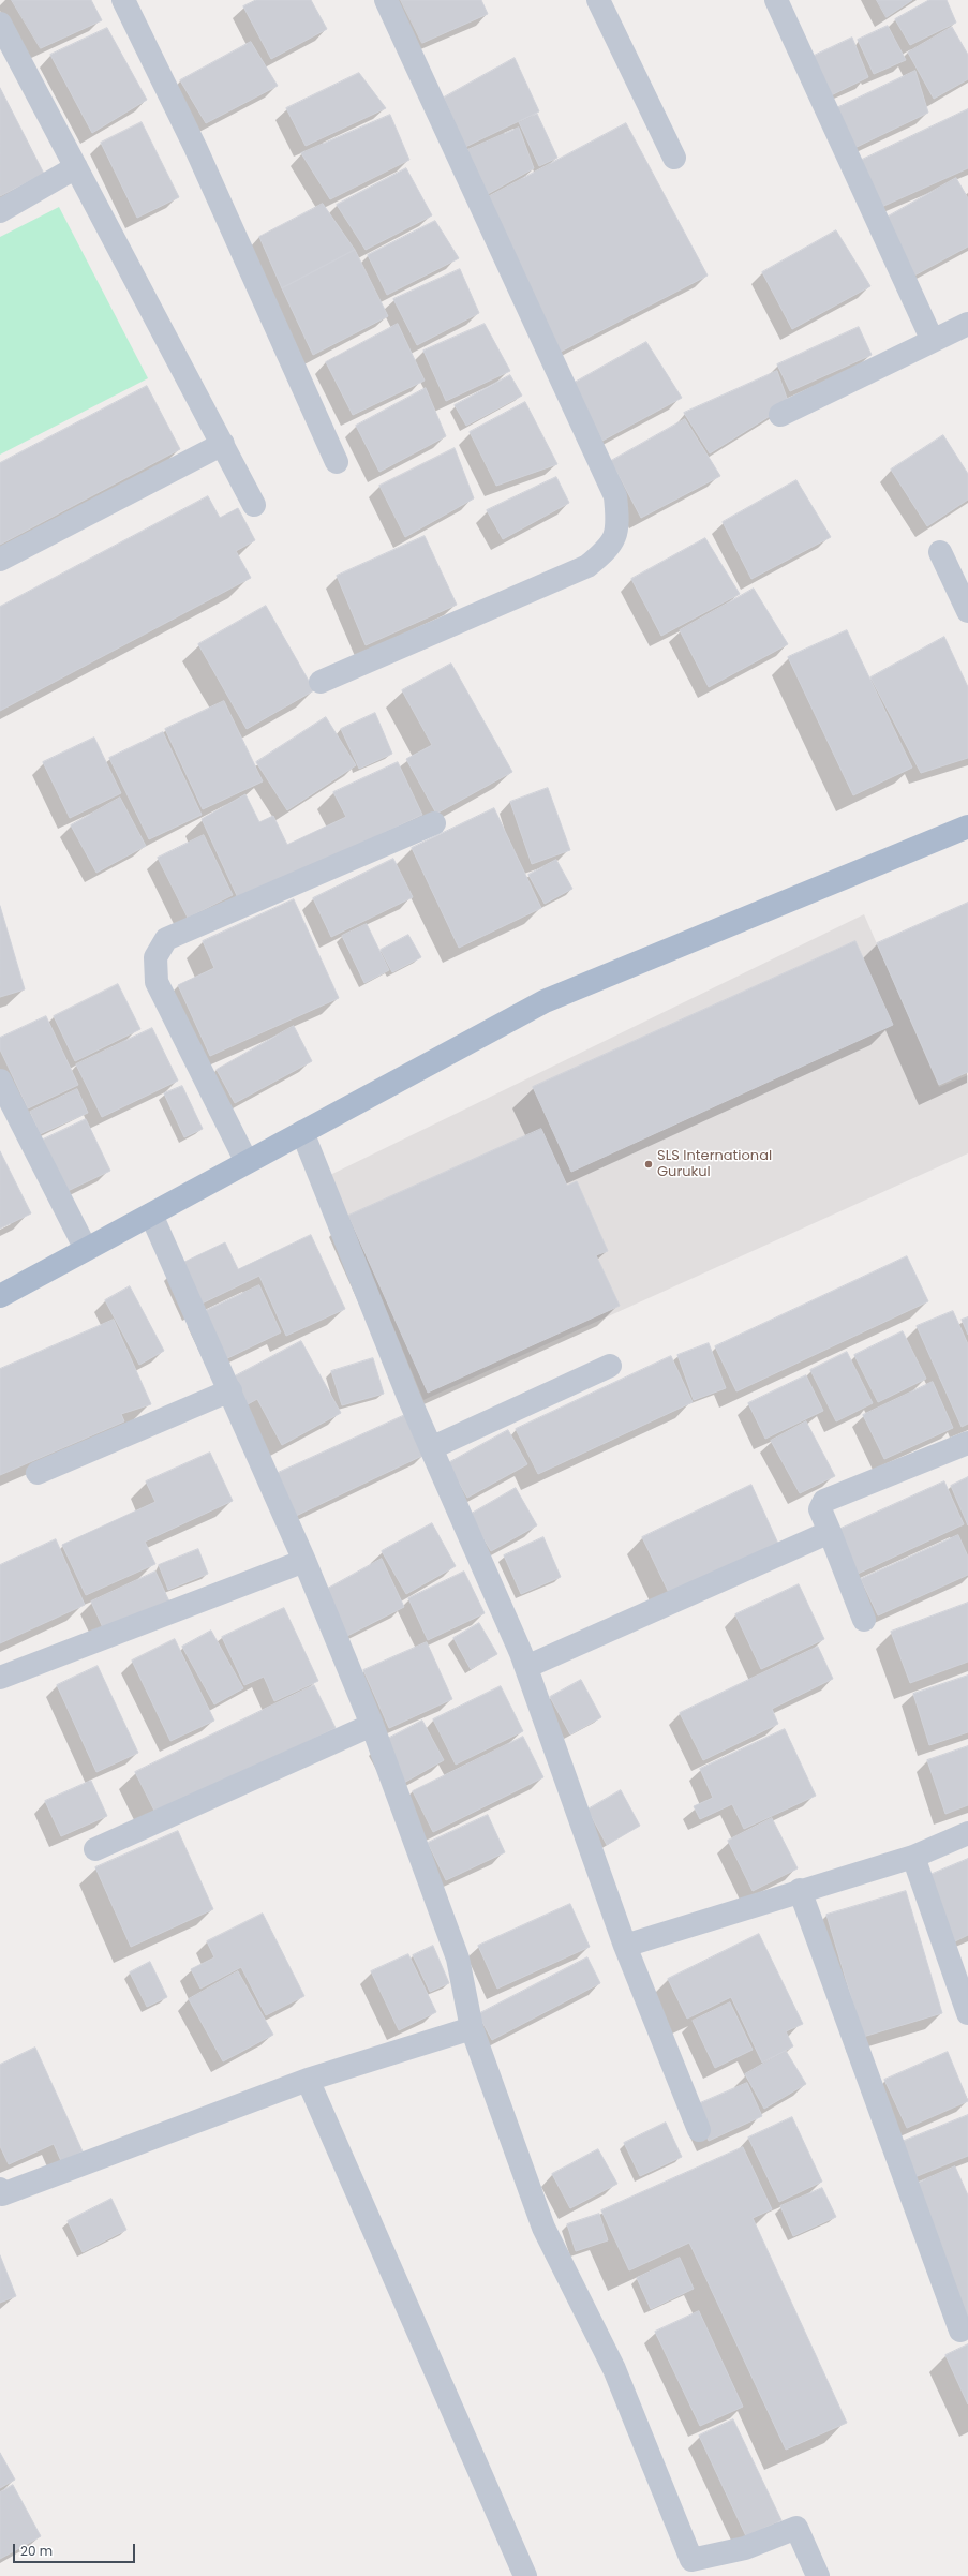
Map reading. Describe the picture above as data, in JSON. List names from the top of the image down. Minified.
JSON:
{"places":["SLS International Gurukul"],"scale_bar":"20 m"}
